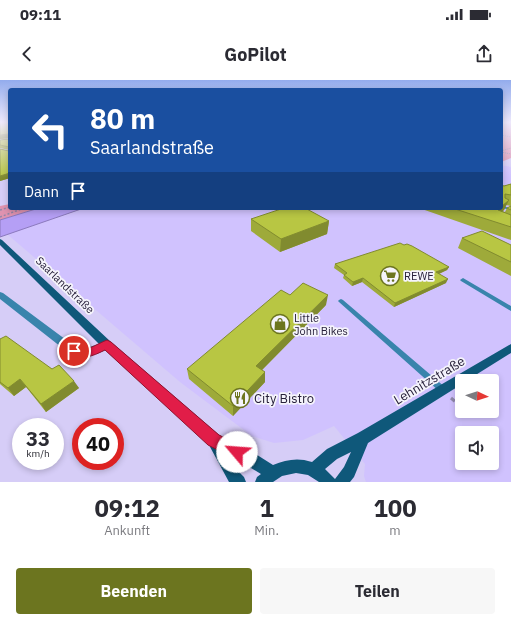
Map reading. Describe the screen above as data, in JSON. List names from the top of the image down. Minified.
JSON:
{"streets":{"street":["Saarlandstraße","Lehnitzstraße"]},"places":{"supermarket":["REWE"],"shop":["Little John Bikes"],"restaurant":["City Bistro"]},"north":"right","page":{"status":"09:11","header":"GoPilot","turn":["80 m","Saarlandstraße"],"then":"Dann","speed":"33 km/h","limit":"40","eta":["09:12","Ankunft","1","Min.","100","m"],"buttons":["Beenden","Teilen"]}}
